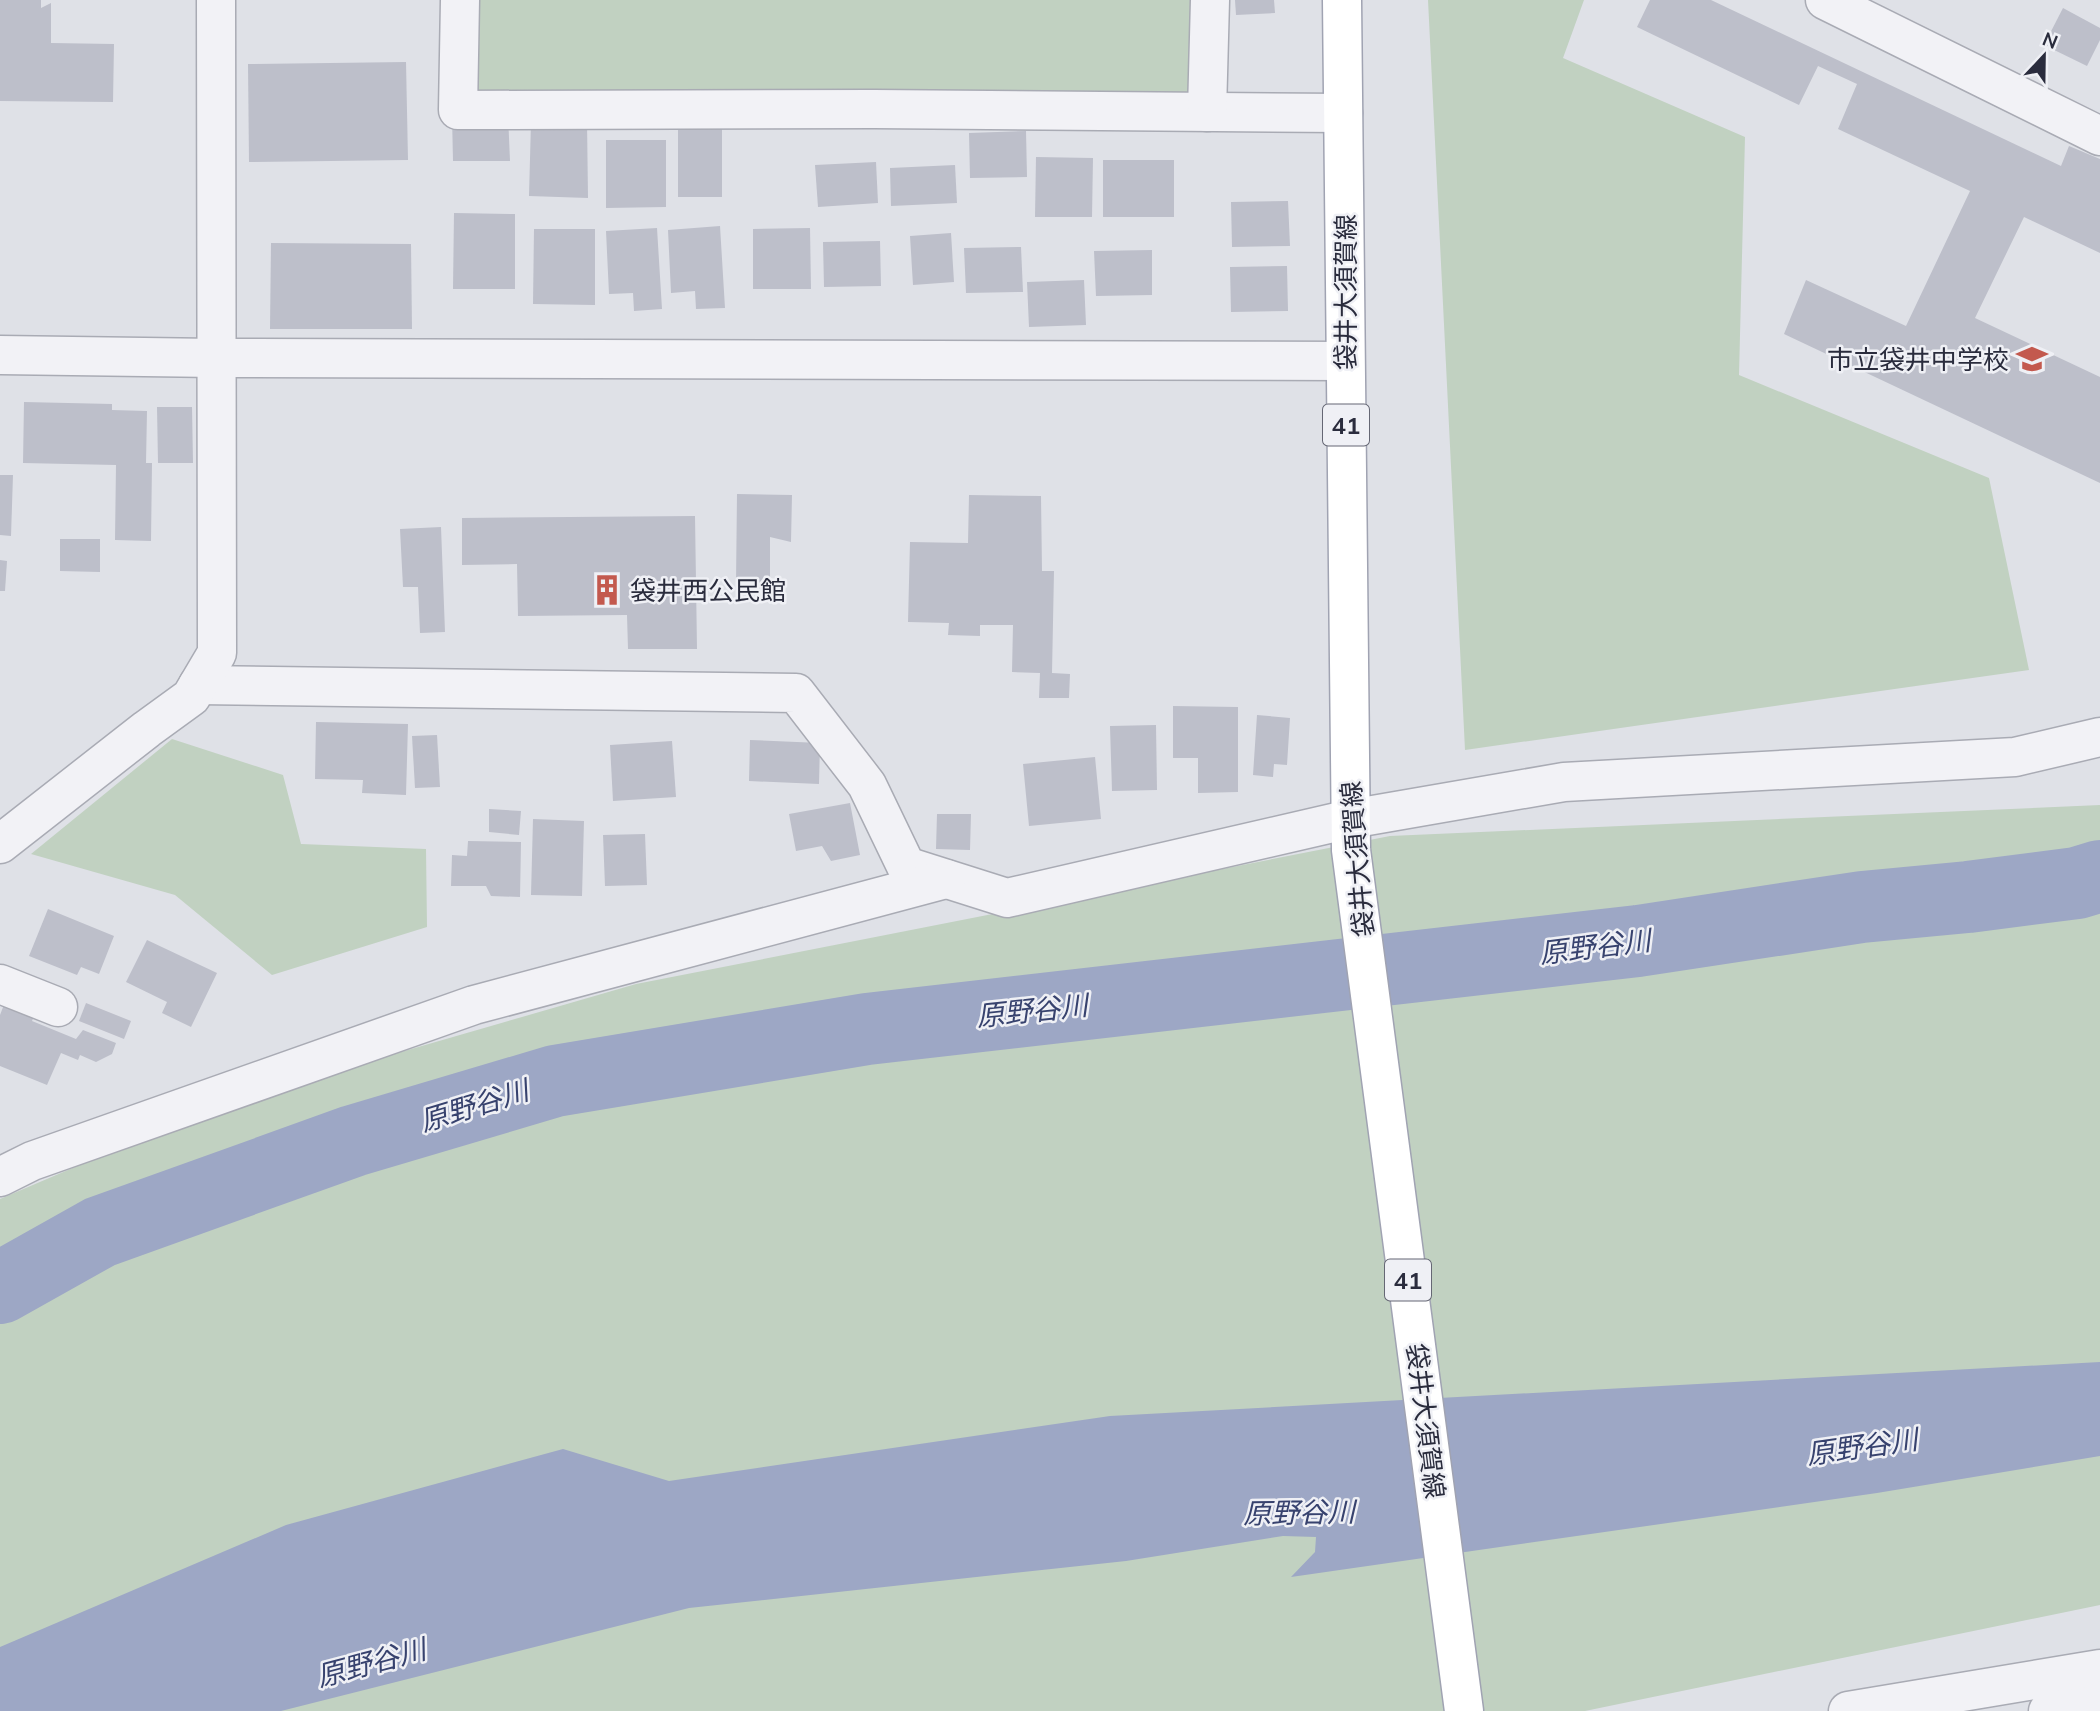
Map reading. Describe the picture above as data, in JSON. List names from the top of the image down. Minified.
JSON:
{"streets":{"main road":["袋井大須賀線","41"]},"water":["原野谷川"],"places":{"school or university":["市立袋井中学校"],"building":["袋井西公民館"]},"north":"top"}
